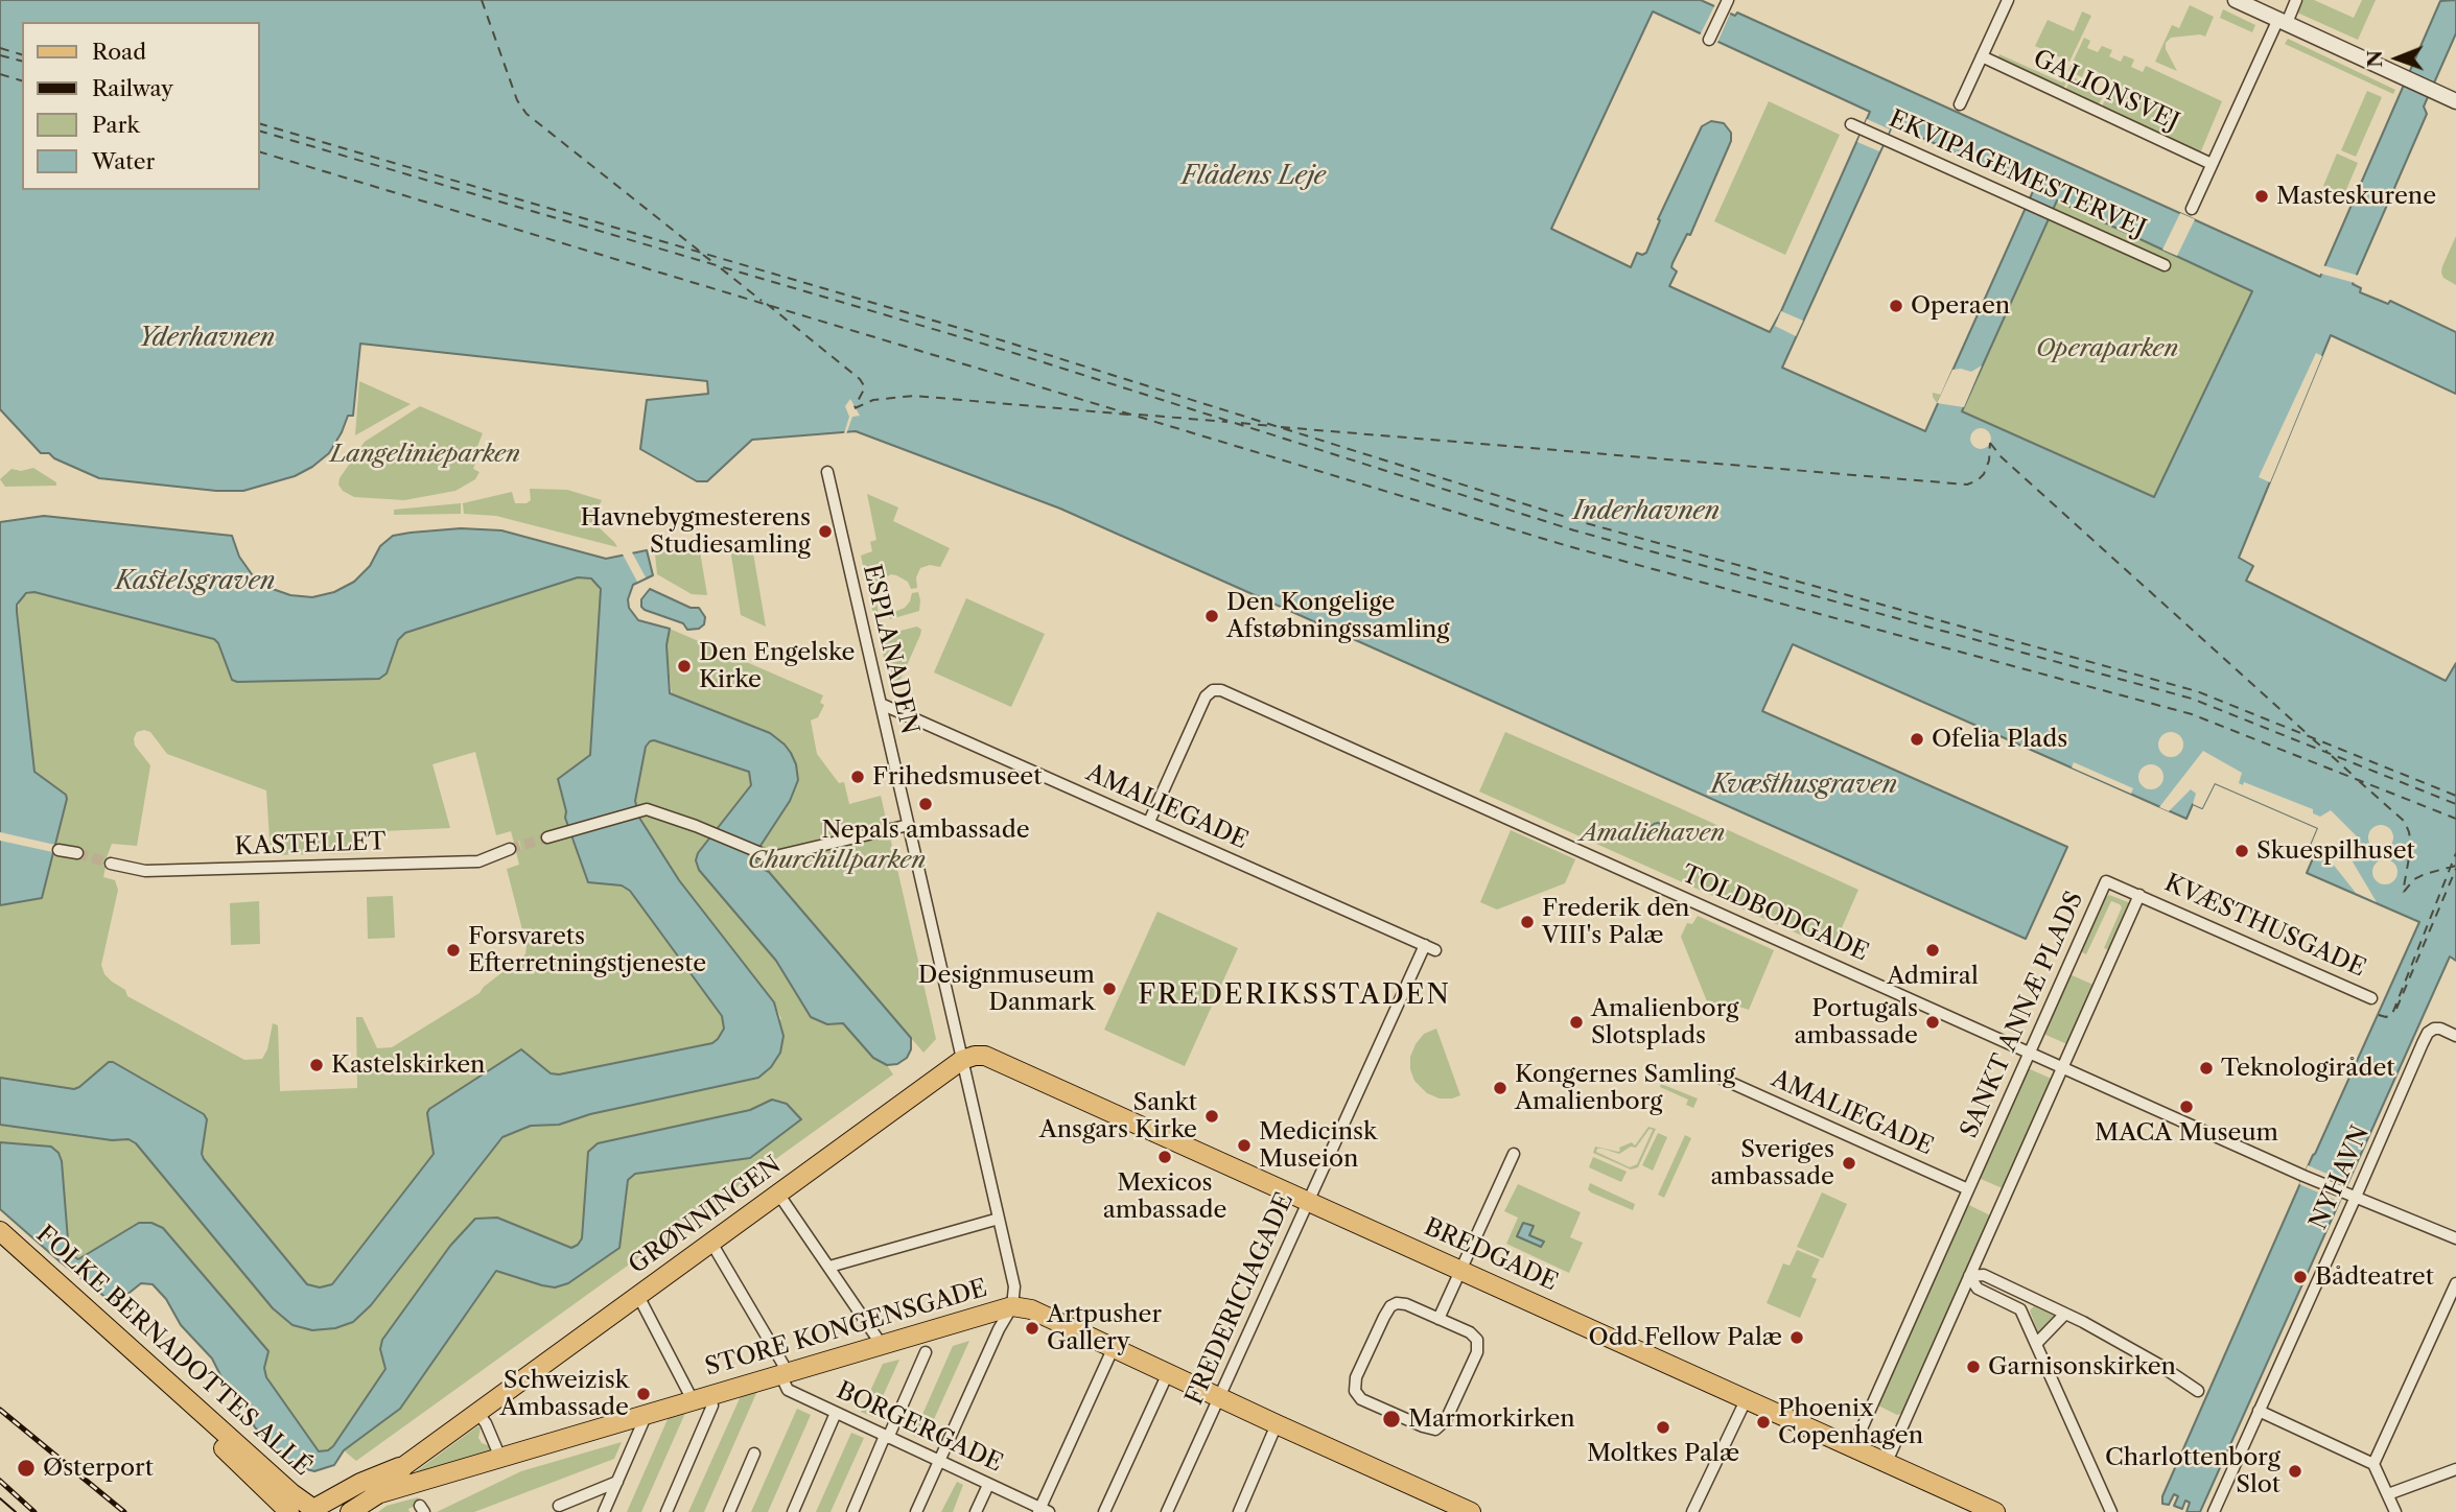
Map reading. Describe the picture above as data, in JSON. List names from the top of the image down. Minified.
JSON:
{"streets":{"main road":["GRØNNINGEN","BREDGADE","STORE KONGENSGADE","FOLKE BERNADOTTES ALLÉ"],"street":["GALIONSVEJ","EKVIPAGEMESTERVEJ","ESPLANADEN","AMALIEGADE","KASTELLET","TOLDBODGADE","KVÆSTHUSGADE","SANKT ANNÆ PLADS","NYHAVN","FREDERICIAGADE","BORGERGADE"]},"crossings":[["ESPLANADEN","AMALIEGADE"],["ESPLANADEN","GRØNNINGEN"],["ESPLANADEN","BREDGADE"],["ESPLANADEN","STORE KONGENSGADE"],["AMALIEGADE","TOLDBODGADE"],["AMALIEGADE","SANKT ANNÆ PLADS"],["AMALIEGADE","FREDERICIAGADE"],["TOLDBODGADE","SANKT ANNÆ PLADS"],["TOLDBODGADE","NYHAVN"],["KVÆSTHUSGADE","SANKT ANNÆ PLADS"],["SANKT ANNÆ PLADS","BREDGADE"],["GRØNNINGEN","BREDGADE"],["GRØNNINGEN","STORE KONGENSGADE"],["GRØNNINGEN","FOLKE BERNADOTTES ALLÉ"],["GRØNNINGEN","BORGERGADE"],["BREDGADE","FREDERICIAGADE"],["FREDERICIAGADE","STORE KONGENSGADE"],["STORE KONGENSGADE","BORGERGADE"]],"districts":["FREDERIKSSTADEN"],"water":["Flådens Leje","Yderhavnen","Inderhavnen","Kastelsgraven","Kvæsthusgraven"],"parks":["Operaparken","Langelinieparken","Amaliehaven","Churchillparken"],"places":["Masteskurene","Operaen","Havnebygmesterens Studiesamling","Den Kongelige Afstøbningssamling","Den Engelske Kirke","Ofelia Plads","Frihedsmuseet","Nepals ambassade","Skuespilhuset","Frederik den VIII's Palæ","Forsvarets Efterretningstjeneste","Admiral","Designmuseum Danmark","Amalienborg Slotsplads","Portugals ambassade","Kastelskirken","Teknologirådet","Kongernes Samling Amalienborg","MACA Museum","Sankt Ansgars Kirke","Medicinsk Museion","Mexicos ambassade","Sveriges ambassade","Bådteatret","Artpusher Gallery","Odd Fellow Palæ","Garnisonskirken","Schweizisk Ambassade","Marmorkirken","Phoenix Copenhagen","Moltkes Palæ","Østerport","Charlottenborg Slot"],"legend":["Road","Railway","Park","Water"],"north":"left"}
